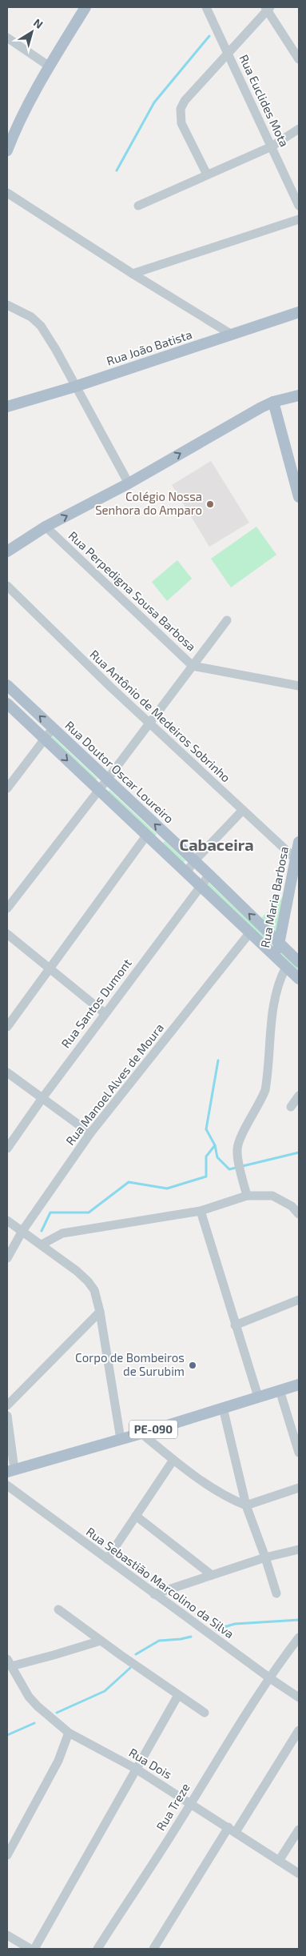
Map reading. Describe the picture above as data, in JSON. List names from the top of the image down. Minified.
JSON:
{"streets":{"main road":["Rua João Batista","Rua Doutor Oscar Loureiro","Rua Maria Barbosa","PE-090"],"street":["Rua Euclides Mota","Rua Perpedigna Sousa Barbosa","Rua Antônio de Medeiros Sobrinho","Rua Santos Dumont","Rua Manoel Alves de Moura","Rua Sebastião Marcolino da Silva","Rua Dois","Rua Treze"]},"crossings":[["Rua Antônio de Medeiros Sobrinho","Rua Maria Barbosa"],["Rua Doutor Oscar Loureiro","Rua Maria Barbosa"],["Rua Doutor Oscar Loureiro","Rua Santos Dumont"],["Rua Sebastião Marcolino da Silva","Rua Treze"],["Rua Dois","Rua Treze"]],"districts":["Cabaceira"],"places":["Colégio Nossa Senhora do Amparo","Corpo de Bombeiros de Surubim"],"north":"top right"}
